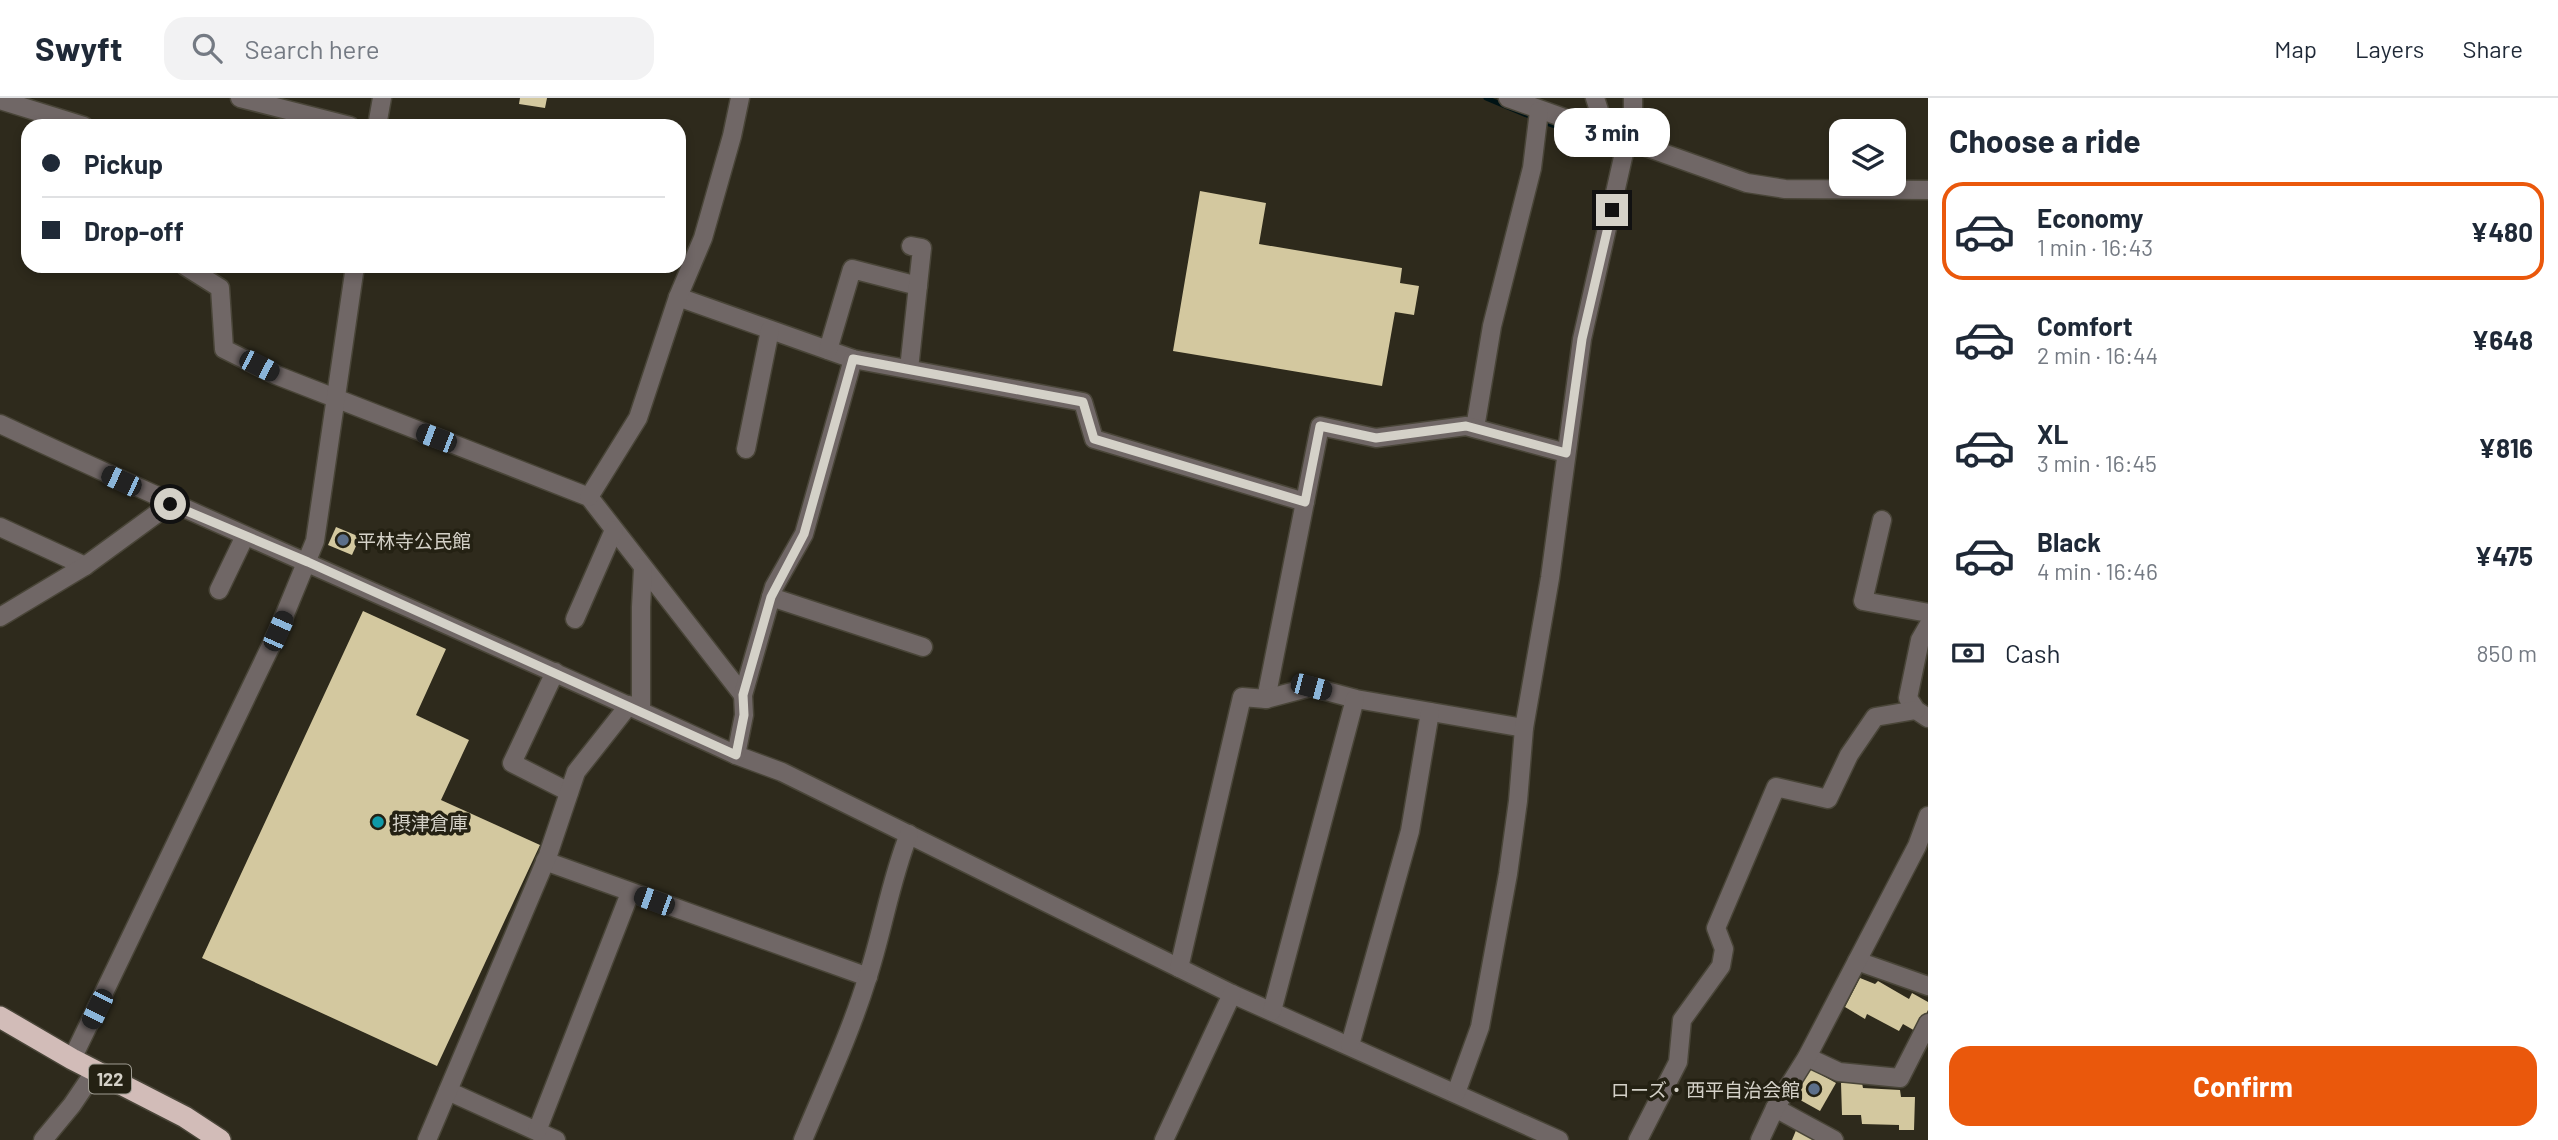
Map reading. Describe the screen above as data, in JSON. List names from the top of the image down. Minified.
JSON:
{"streets":{"highway":["122"]},"places":["平林寺公民館","摂津倉庫","ローズ・西平自治会館"],"page":{"header":"Swyft","search":"Search here","nav":["Map","Layers","Share"],"heading":"Choose a ride","bubble":"3 min","banner":["Pickup","Drop-off"],"list":[{"name":"Economy","note":"1 min · 16:43","value":"¥480"},{"name":"Comfort","note":"2 min · 16:44","value":"¥648"},{"name":"XL","note":"3 min · 16:45","value":"¥816"},{"name":"Black","note":"4 min · 16:46","value":"¥475"}],"pay":["Cash","850 m"],"buttons":"Confirm"}}
